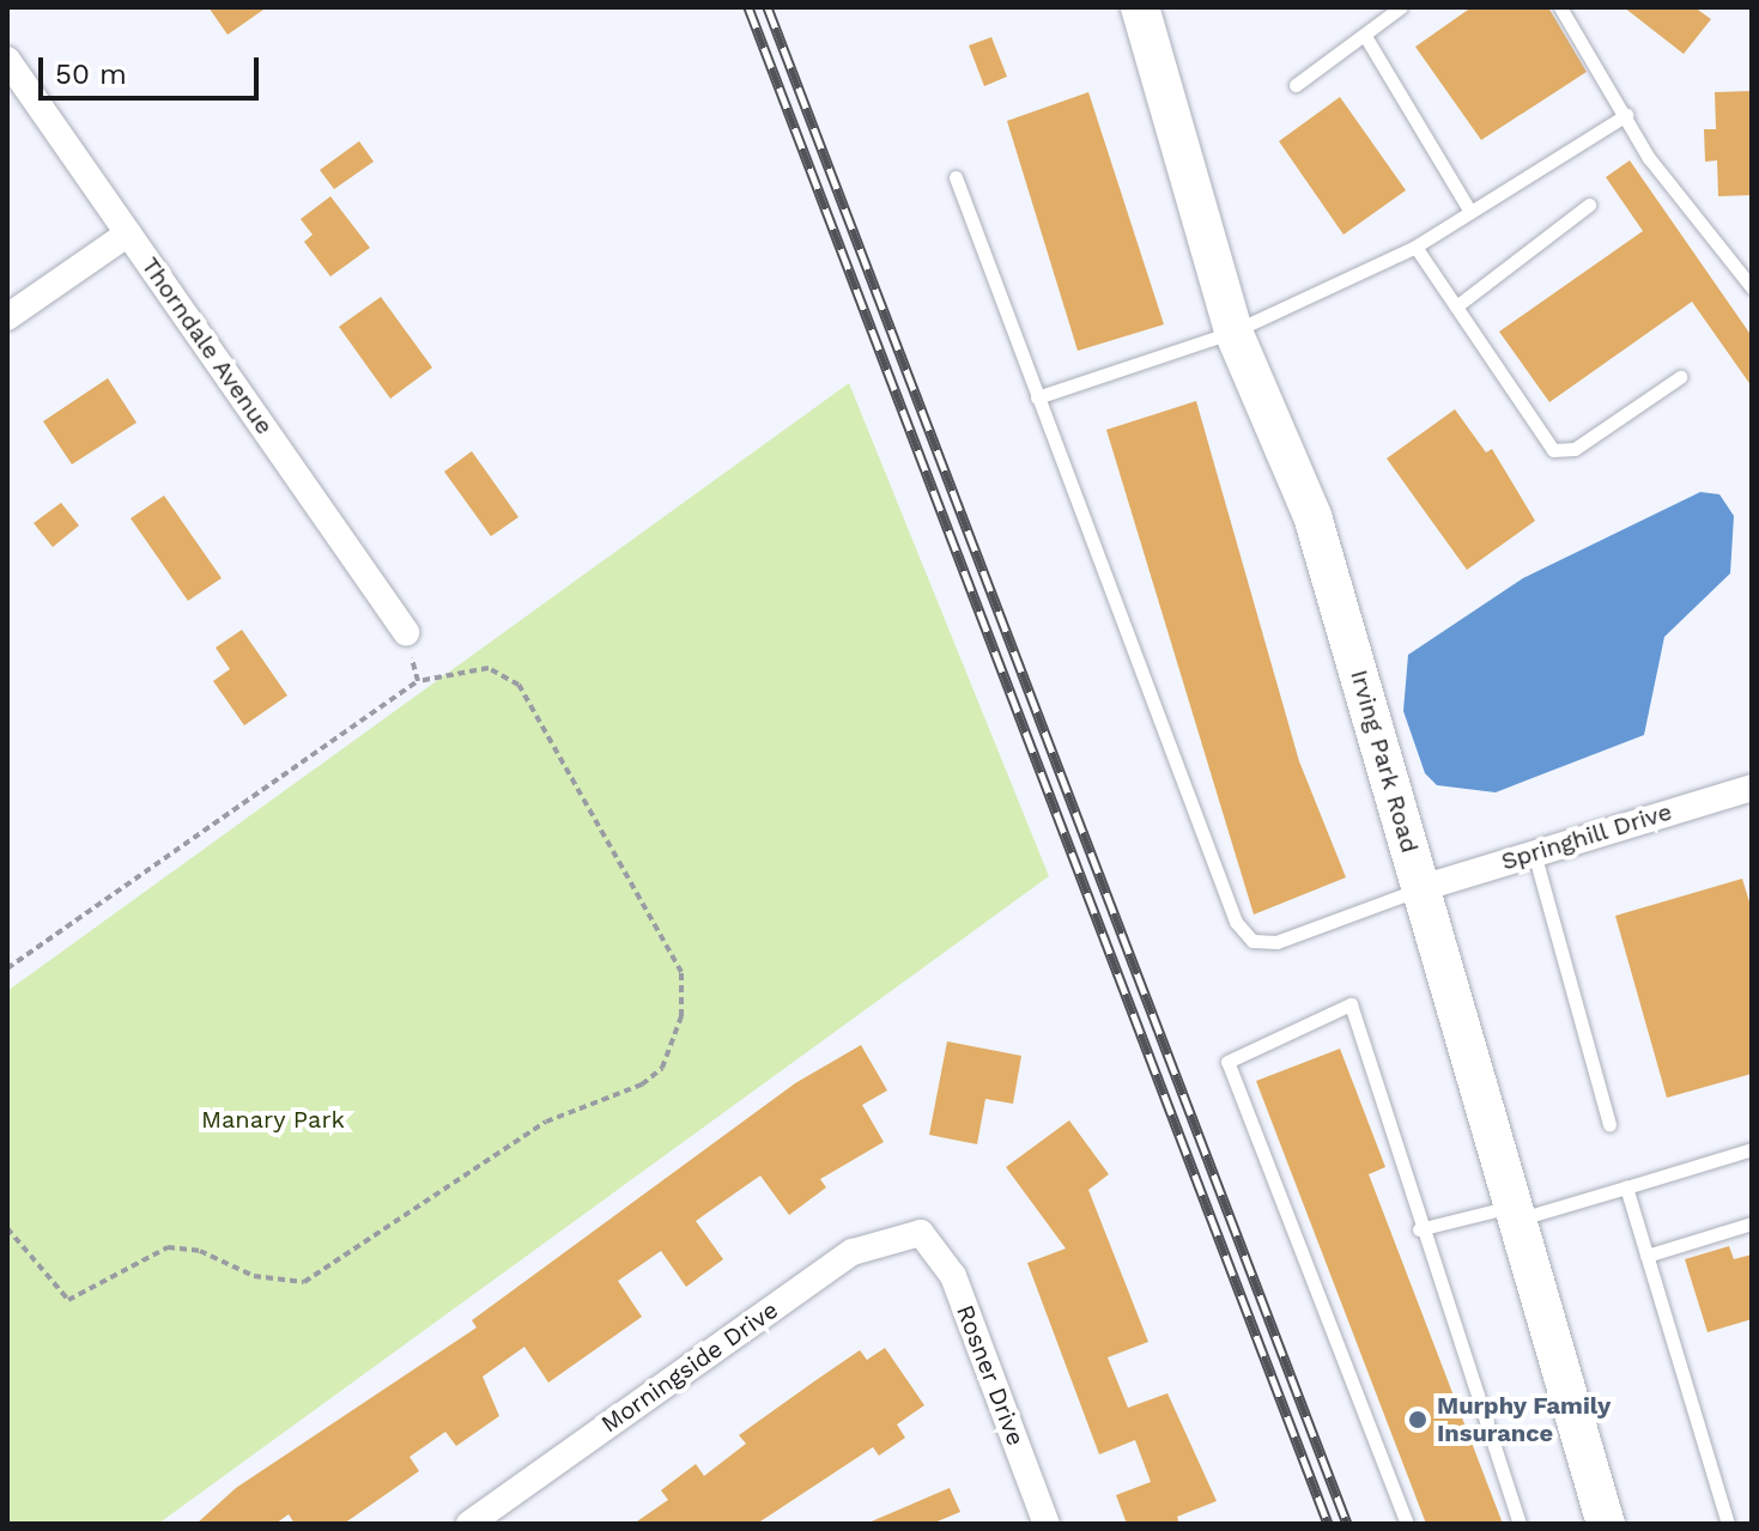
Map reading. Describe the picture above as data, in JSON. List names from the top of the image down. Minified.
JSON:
{"streets":{"main road":["Irving Park Road"],"street":["Thorndale Avenue","Springhill Drive","Morningside Drive","Rosner Drive"]},"crossings":[["Irving Park Road","Springhill Drive"],["Morningside Drive","Rosner Drive"]],"parks":["Manary Park"],"places":["Murphy Family Insurance"],"scale_bar":"50 m"}
